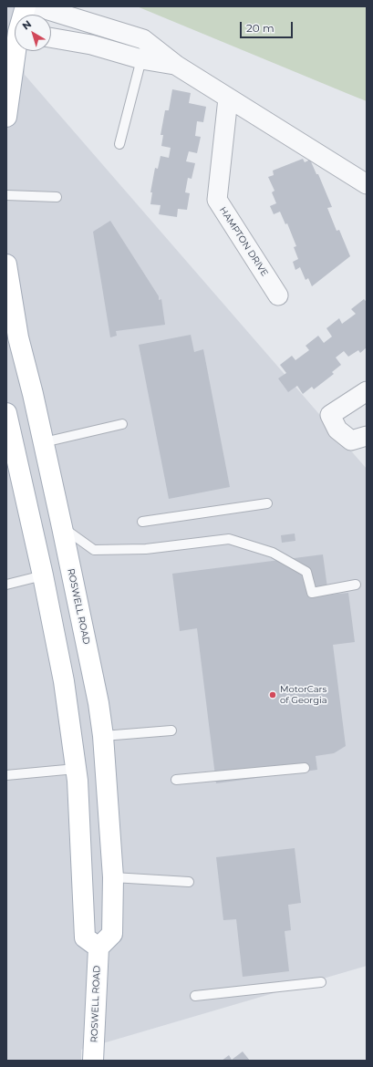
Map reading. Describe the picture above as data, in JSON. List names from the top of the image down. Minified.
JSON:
{"streets":{"main road":["ROSWELL ROAD"],"street":["HAMPTON DRIVE"]},"places":["MotorCars of Georgia"],"scale_bar":"20 m","north":"top left"}
